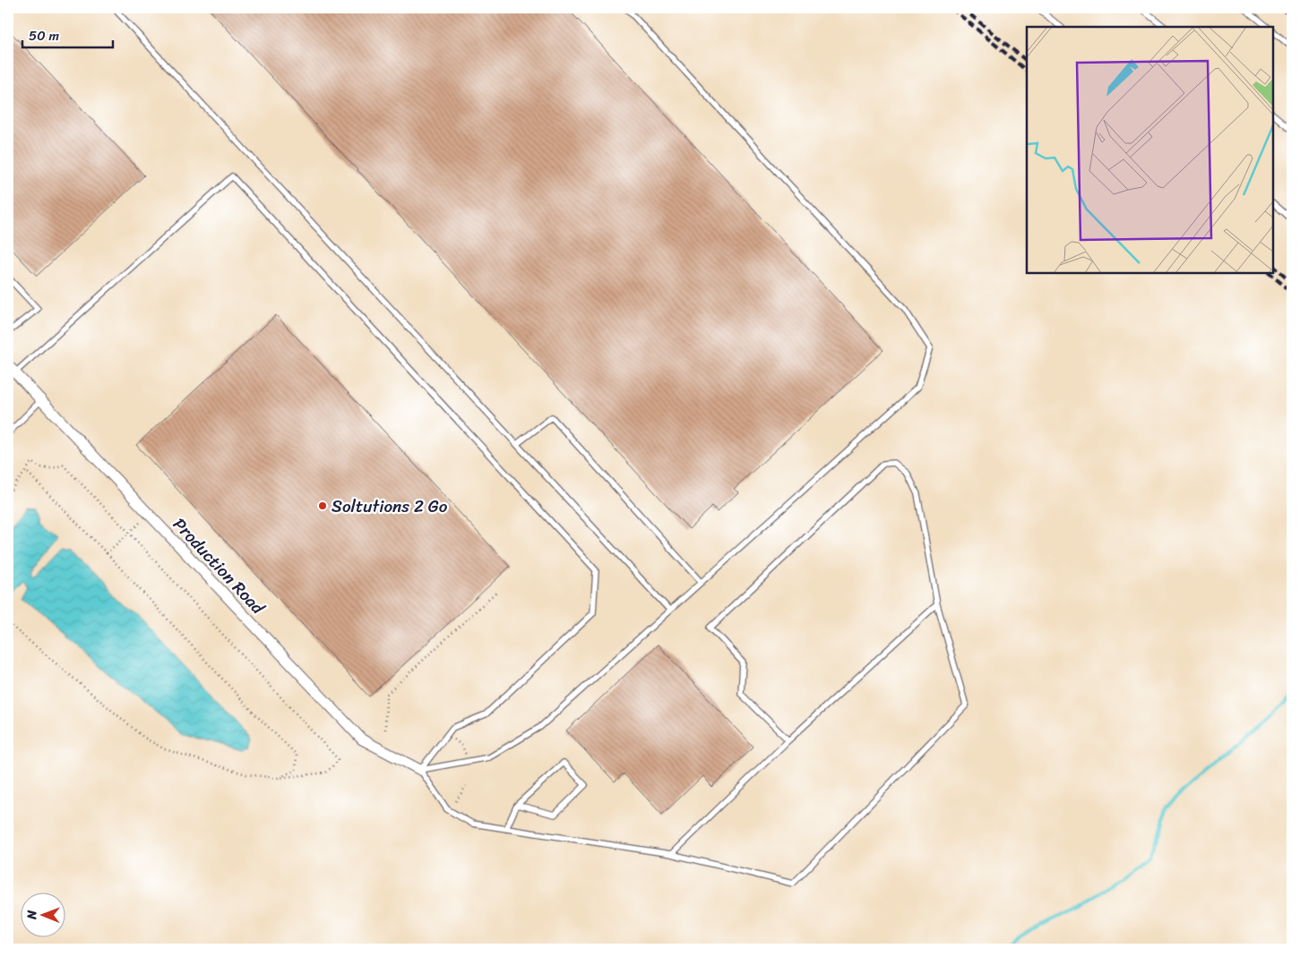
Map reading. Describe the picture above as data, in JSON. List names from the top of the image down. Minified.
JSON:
{"streets":{"street":["Production Road"]},"places":["Soltutions 2 Go"],"scale_bar":"50 m","north":"left"}
